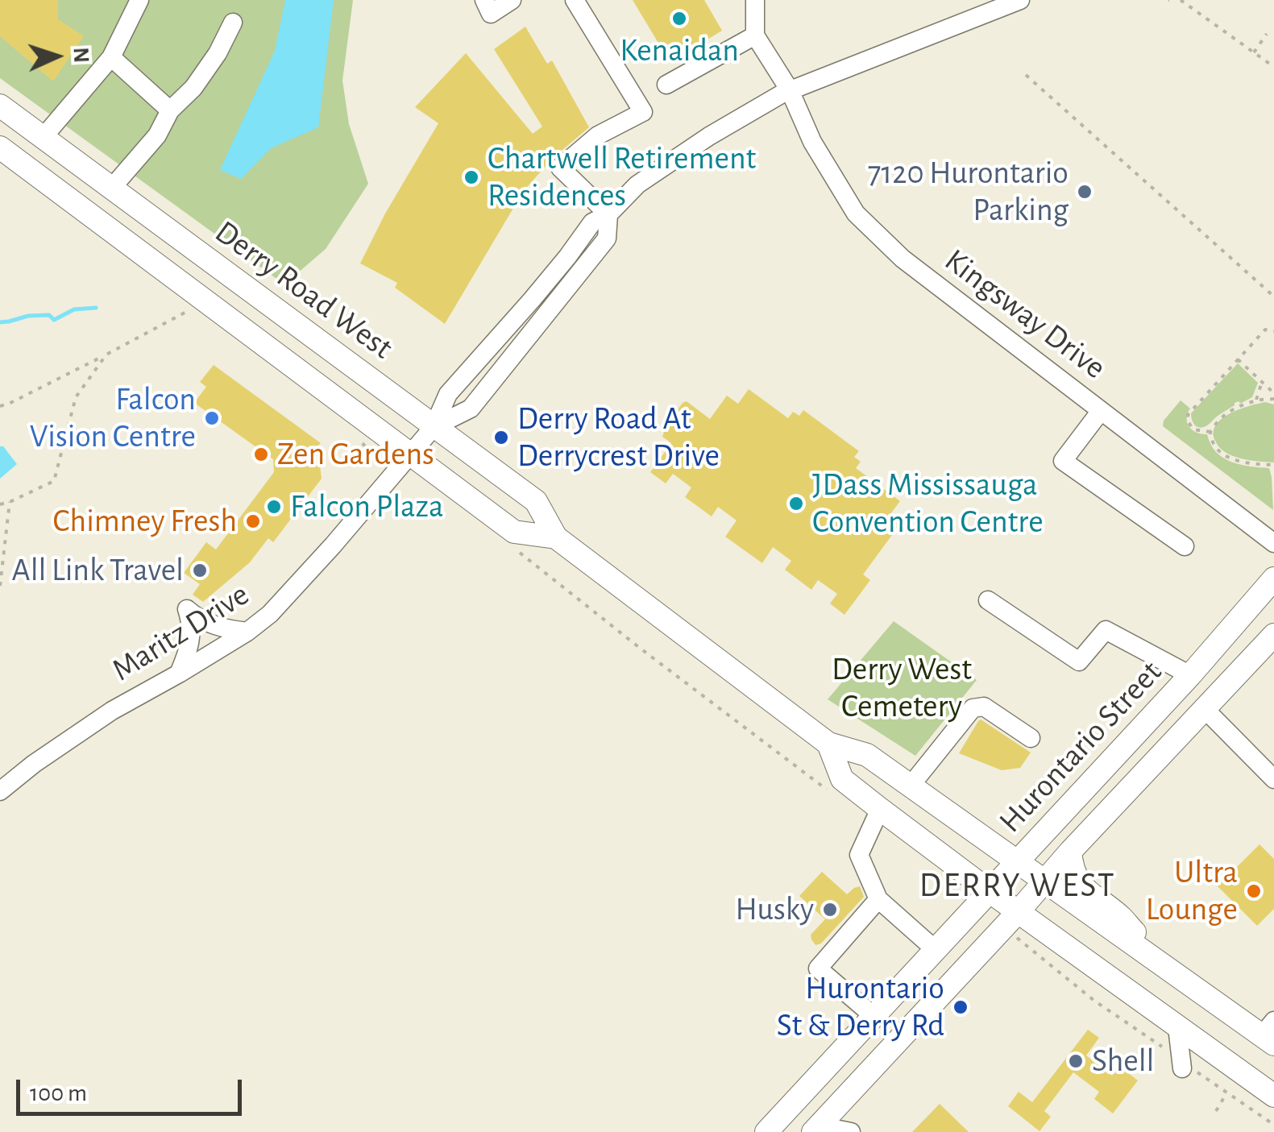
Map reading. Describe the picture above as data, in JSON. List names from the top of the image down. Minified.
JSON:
{"streets":{"main road":["Derry Road West","Hurontario Street"],"street":["Kingsway Drive","Maritz Drive"]},"crossings":[["Derry Road West","Maritz Drive"],["Derry Road West","Hurontario Street"]],"districts":["DERRY WEST"],"parks":["Derry West Cemetery"],"places":["Kenaidan","Chartwell Retirement Residences","7120 Hurontario Parking","Falcon Vision Centre","Derry Road At Derrycrest Drive","Zen Gardens","JDass Mississauga Convention Centre","Falcon Plaza","Chimney Fresh","All Link Travel","Ultra Lounge","Husky","Hurontario St & Derry Rd","Shell"],"scale_bar":"100 m","north":"right"}
